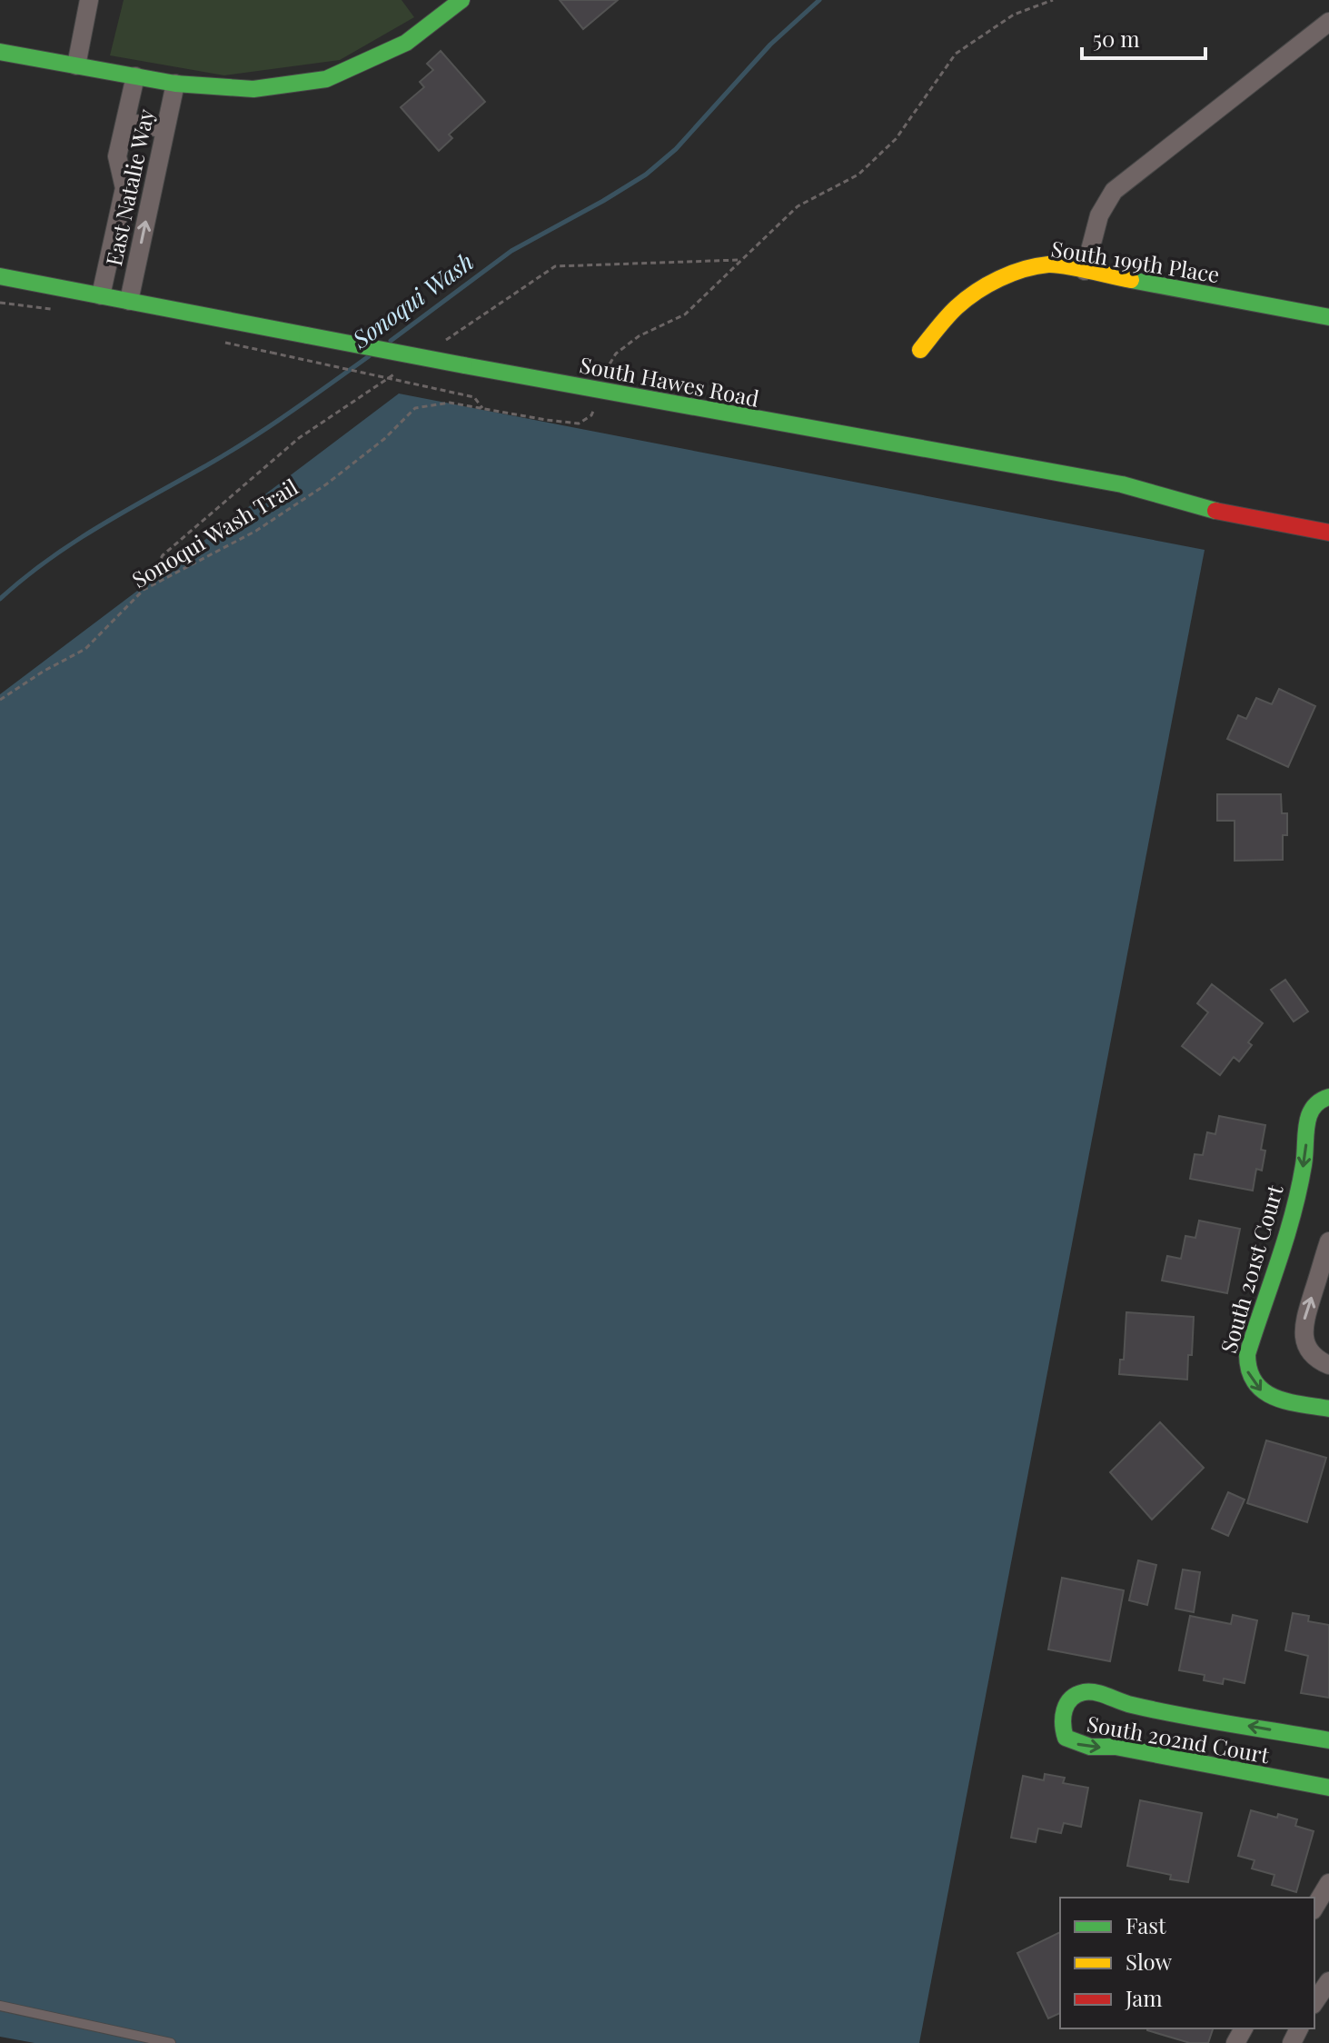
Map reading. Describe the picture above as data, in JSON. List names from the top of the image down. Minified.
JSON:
{"streets":{"street":["East Natalie Way","South 199th Place","South Hawes Road","South 201st Court","South 202nd Court"],"path":["Sonoqui Wash Trail"]},"crossings":[["East Natalie Way","South Hawes Road"],["South Hawes Road","Sonoqui Wash Trail"]],"one_way":["South 201st Court"],"water":["Sonoqui Wash"],"legend":["Fast","Slow","Jam"],"scale_bar":"50 m"}
